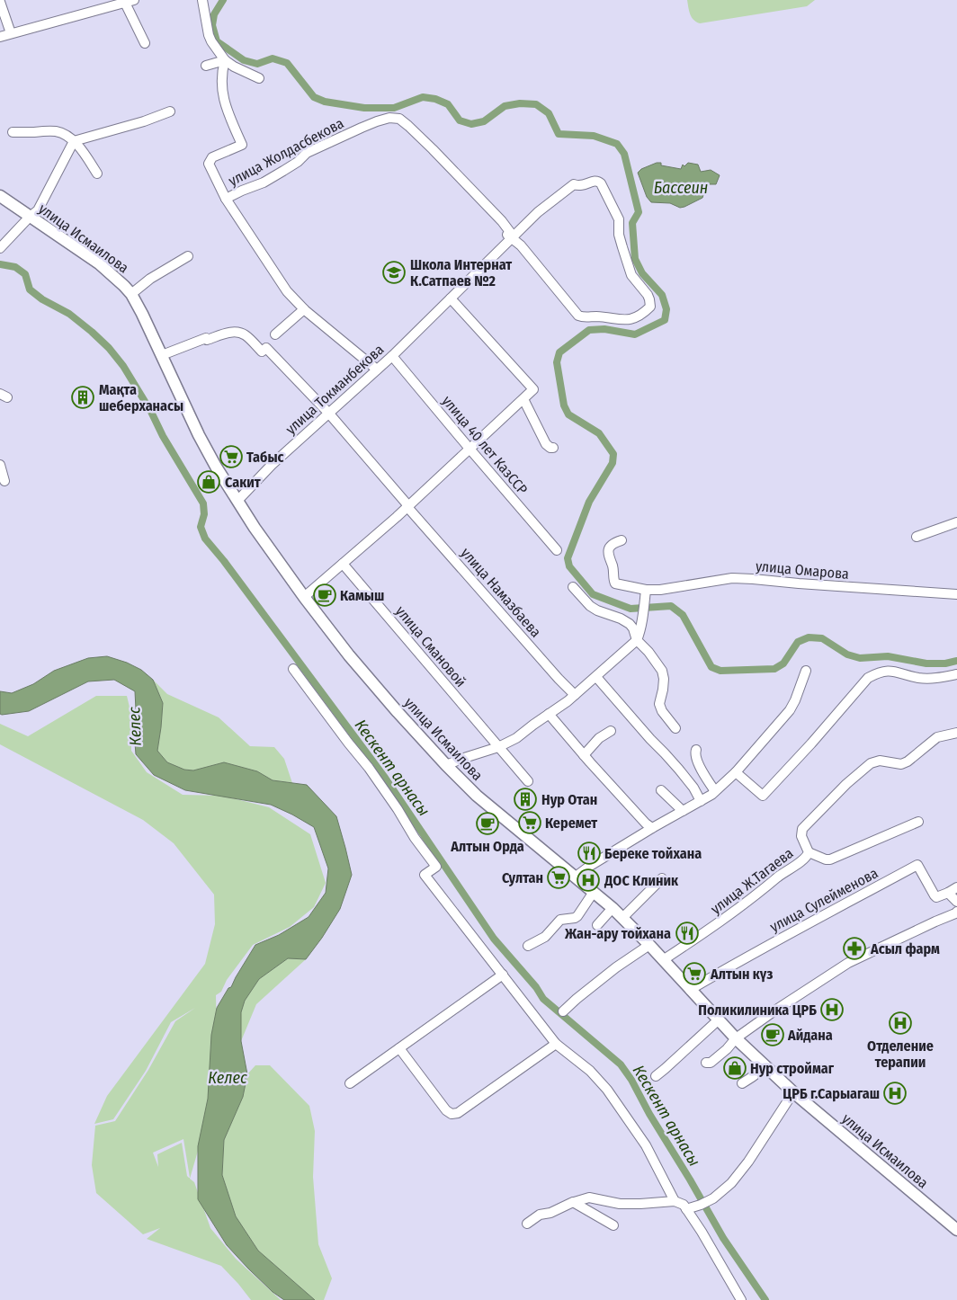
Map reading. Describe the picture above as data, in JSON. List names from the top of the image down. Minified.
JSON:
{"streets":{"main road":["улица Исмаилова"],"street":["улица Жолдасбекова","улица Токманбекова","улица 40 лет КазССР","улица Омарова","улица Намазбаева","улица Смановой","улица Ж.Тагаева","улица Сулейменова"]},"crossings":[["улица Жолдасбекова","улица Токманбекова"],["улица Исмаилова","улица Токманбекова"],["улица Исмаилова","улица Намазбаева"],["улица Исмаилова","улица Ж.Тагаева"],["улица Исмаилова","улица Сулейменова"],["улица Токманбекова","улица 40 лет КазССР"],["улица Токманбекова","улица Намазбаева"]],"water":["Бассеин","Келес","Кескент арнасы"],"places":{"school or university":["Школа Интернат К.Сатпаев №2"],"building":["Мақта шеберханасы","Нур Отан"],"supermarket":["Табыс","Керемет","Султан","Алтын күз"],"shop":["Сакит","Нур строймаг"],"cafe":["Камыш","Алтын Орда","Айдана"],"restaurant":["Береке тойхана","Жан-ару тойхана"],"hospital":["ДОС Клиник","Поликилиника ЦРБ","Отделение терапии","ЦРБ г.Сарыагаш"],"pharmacy":["Асыл фарм"]}}
